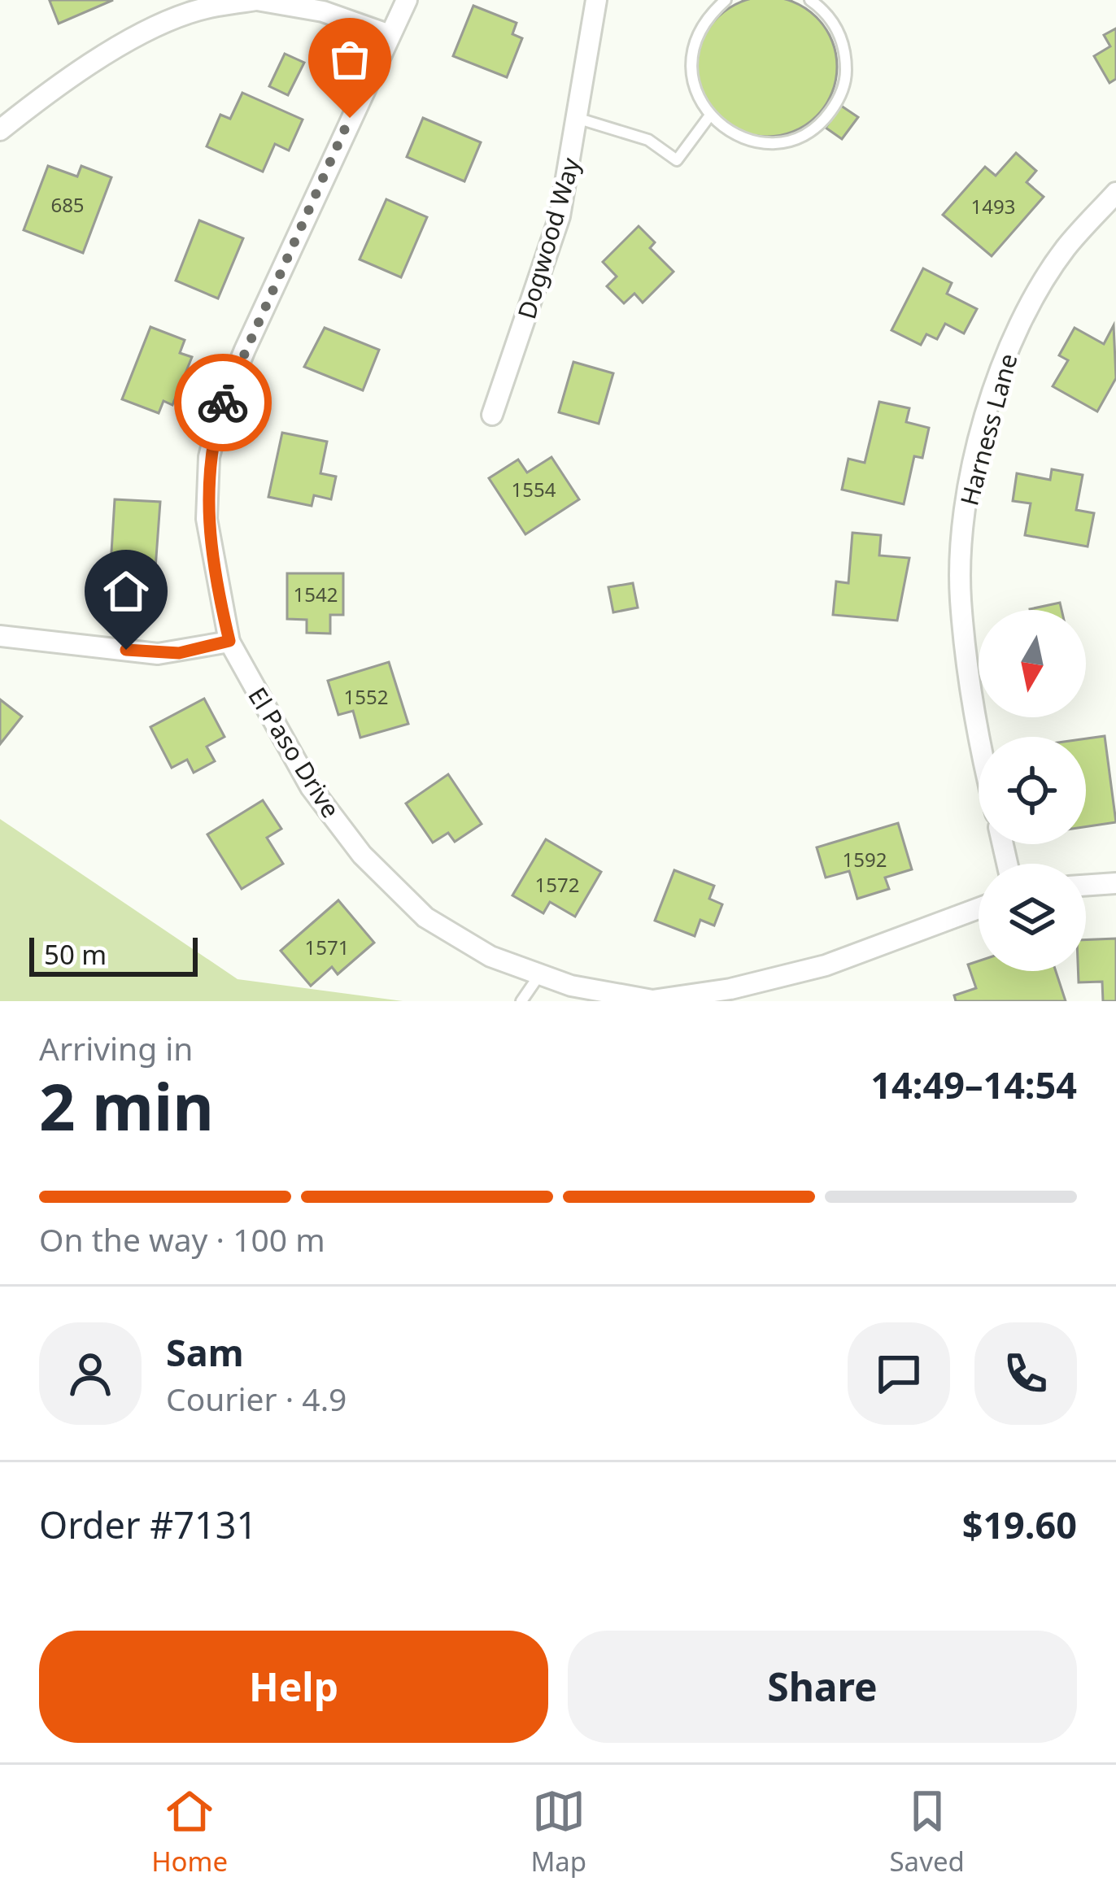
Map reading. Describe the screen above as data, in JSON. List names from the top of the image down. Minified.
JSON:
{"streets":{"street":["Dogwood Way","Harness Lane","El Paso Drive"]},"house_numbers":["685","1493","1554","1542","1552","1592","1572","1571"],"scale_bar":"50 m","north":"bottom","page":{"scale":"50 m","heading":["2 min","Arriving in","14:49–14:54"],"panel":["Sam","Courier · 4.9","Order #7131","$19.60"],"bar":"On the way · 100 m","buttons":["Help","Share"],"tabs":["Home","Map","Saved"]}}
